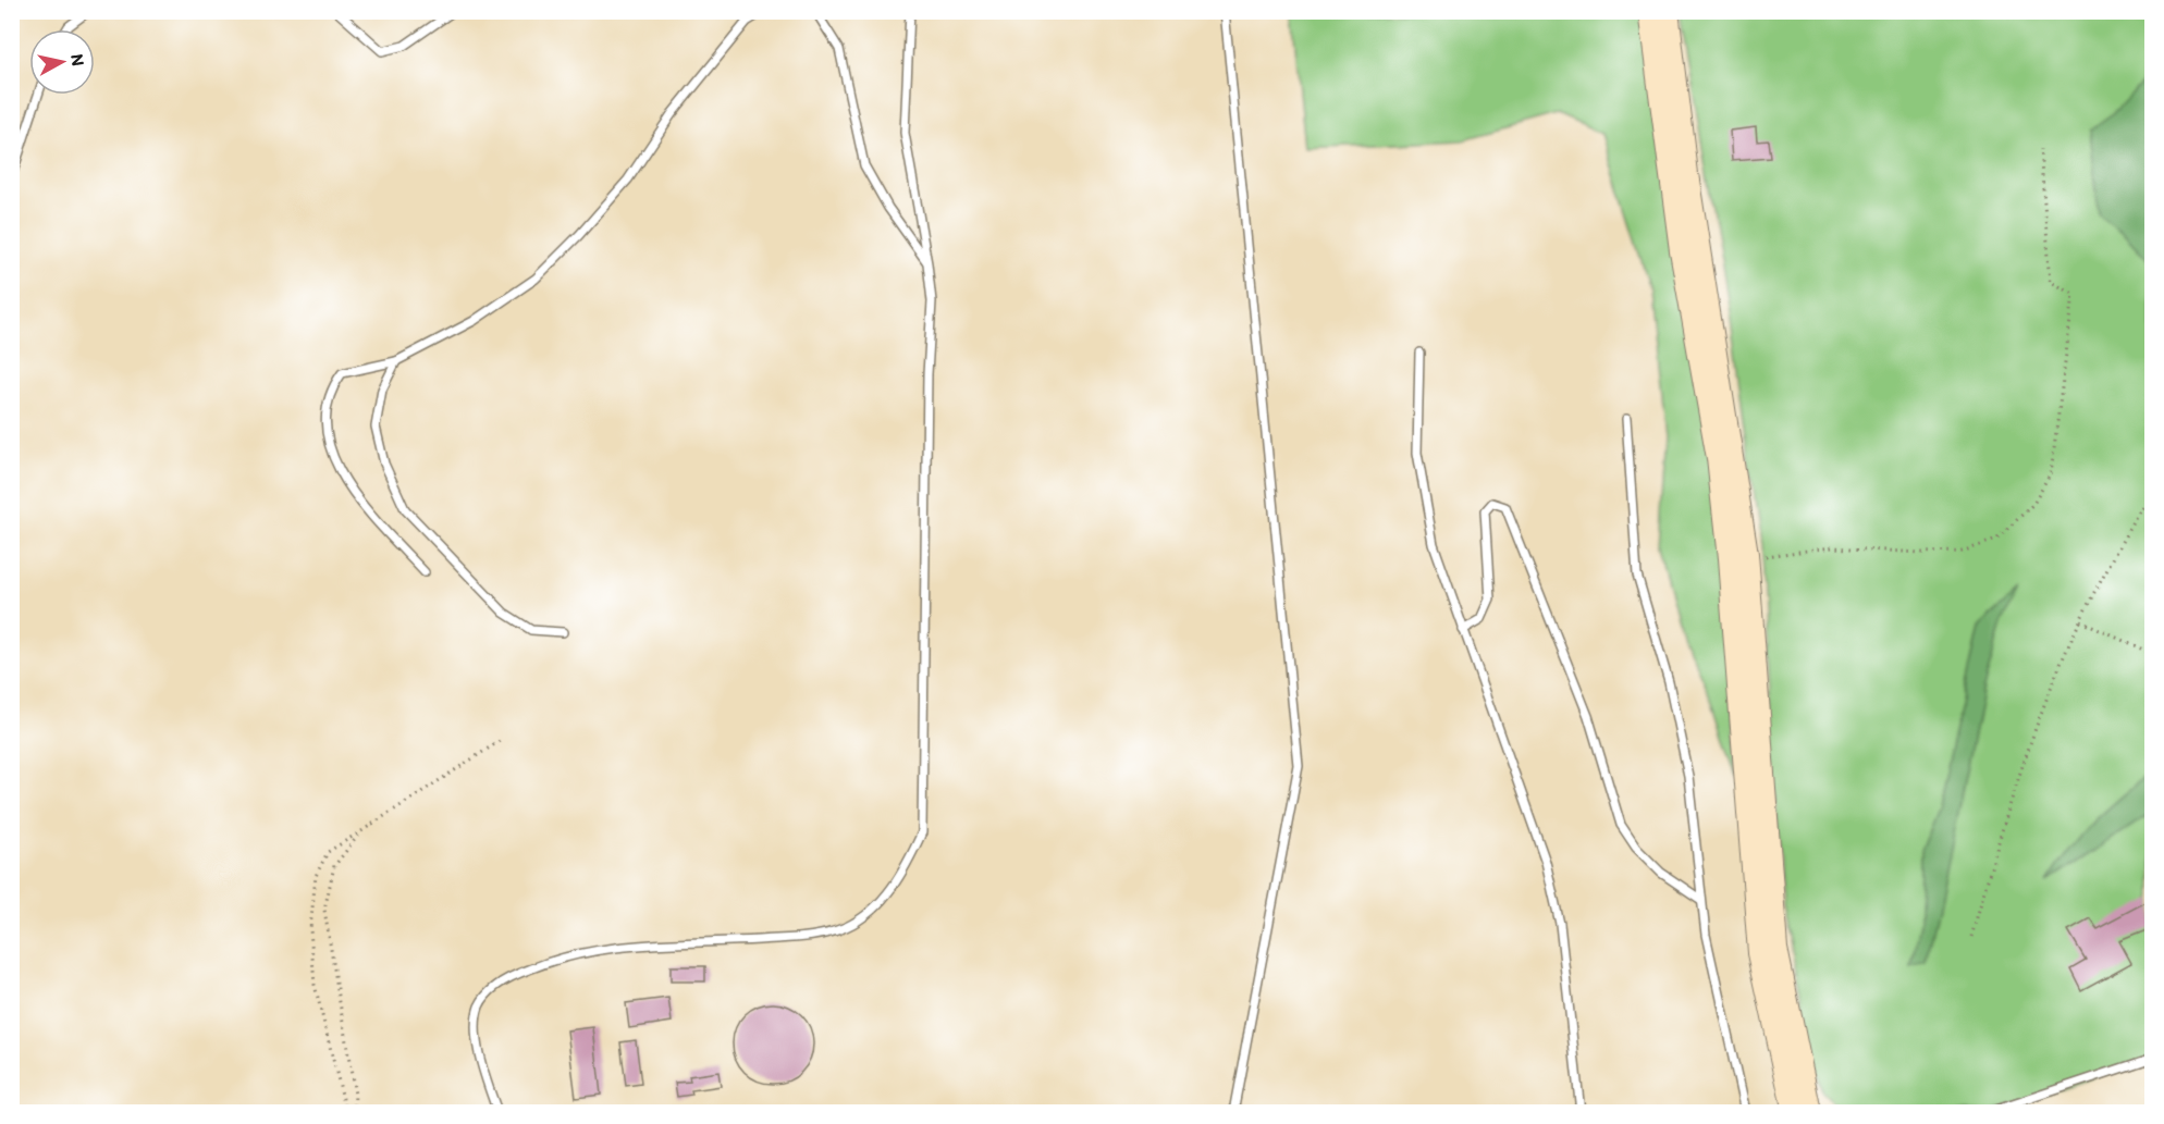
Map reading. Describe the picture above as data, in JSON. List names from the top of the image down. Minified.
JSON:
{"north":"right"}
